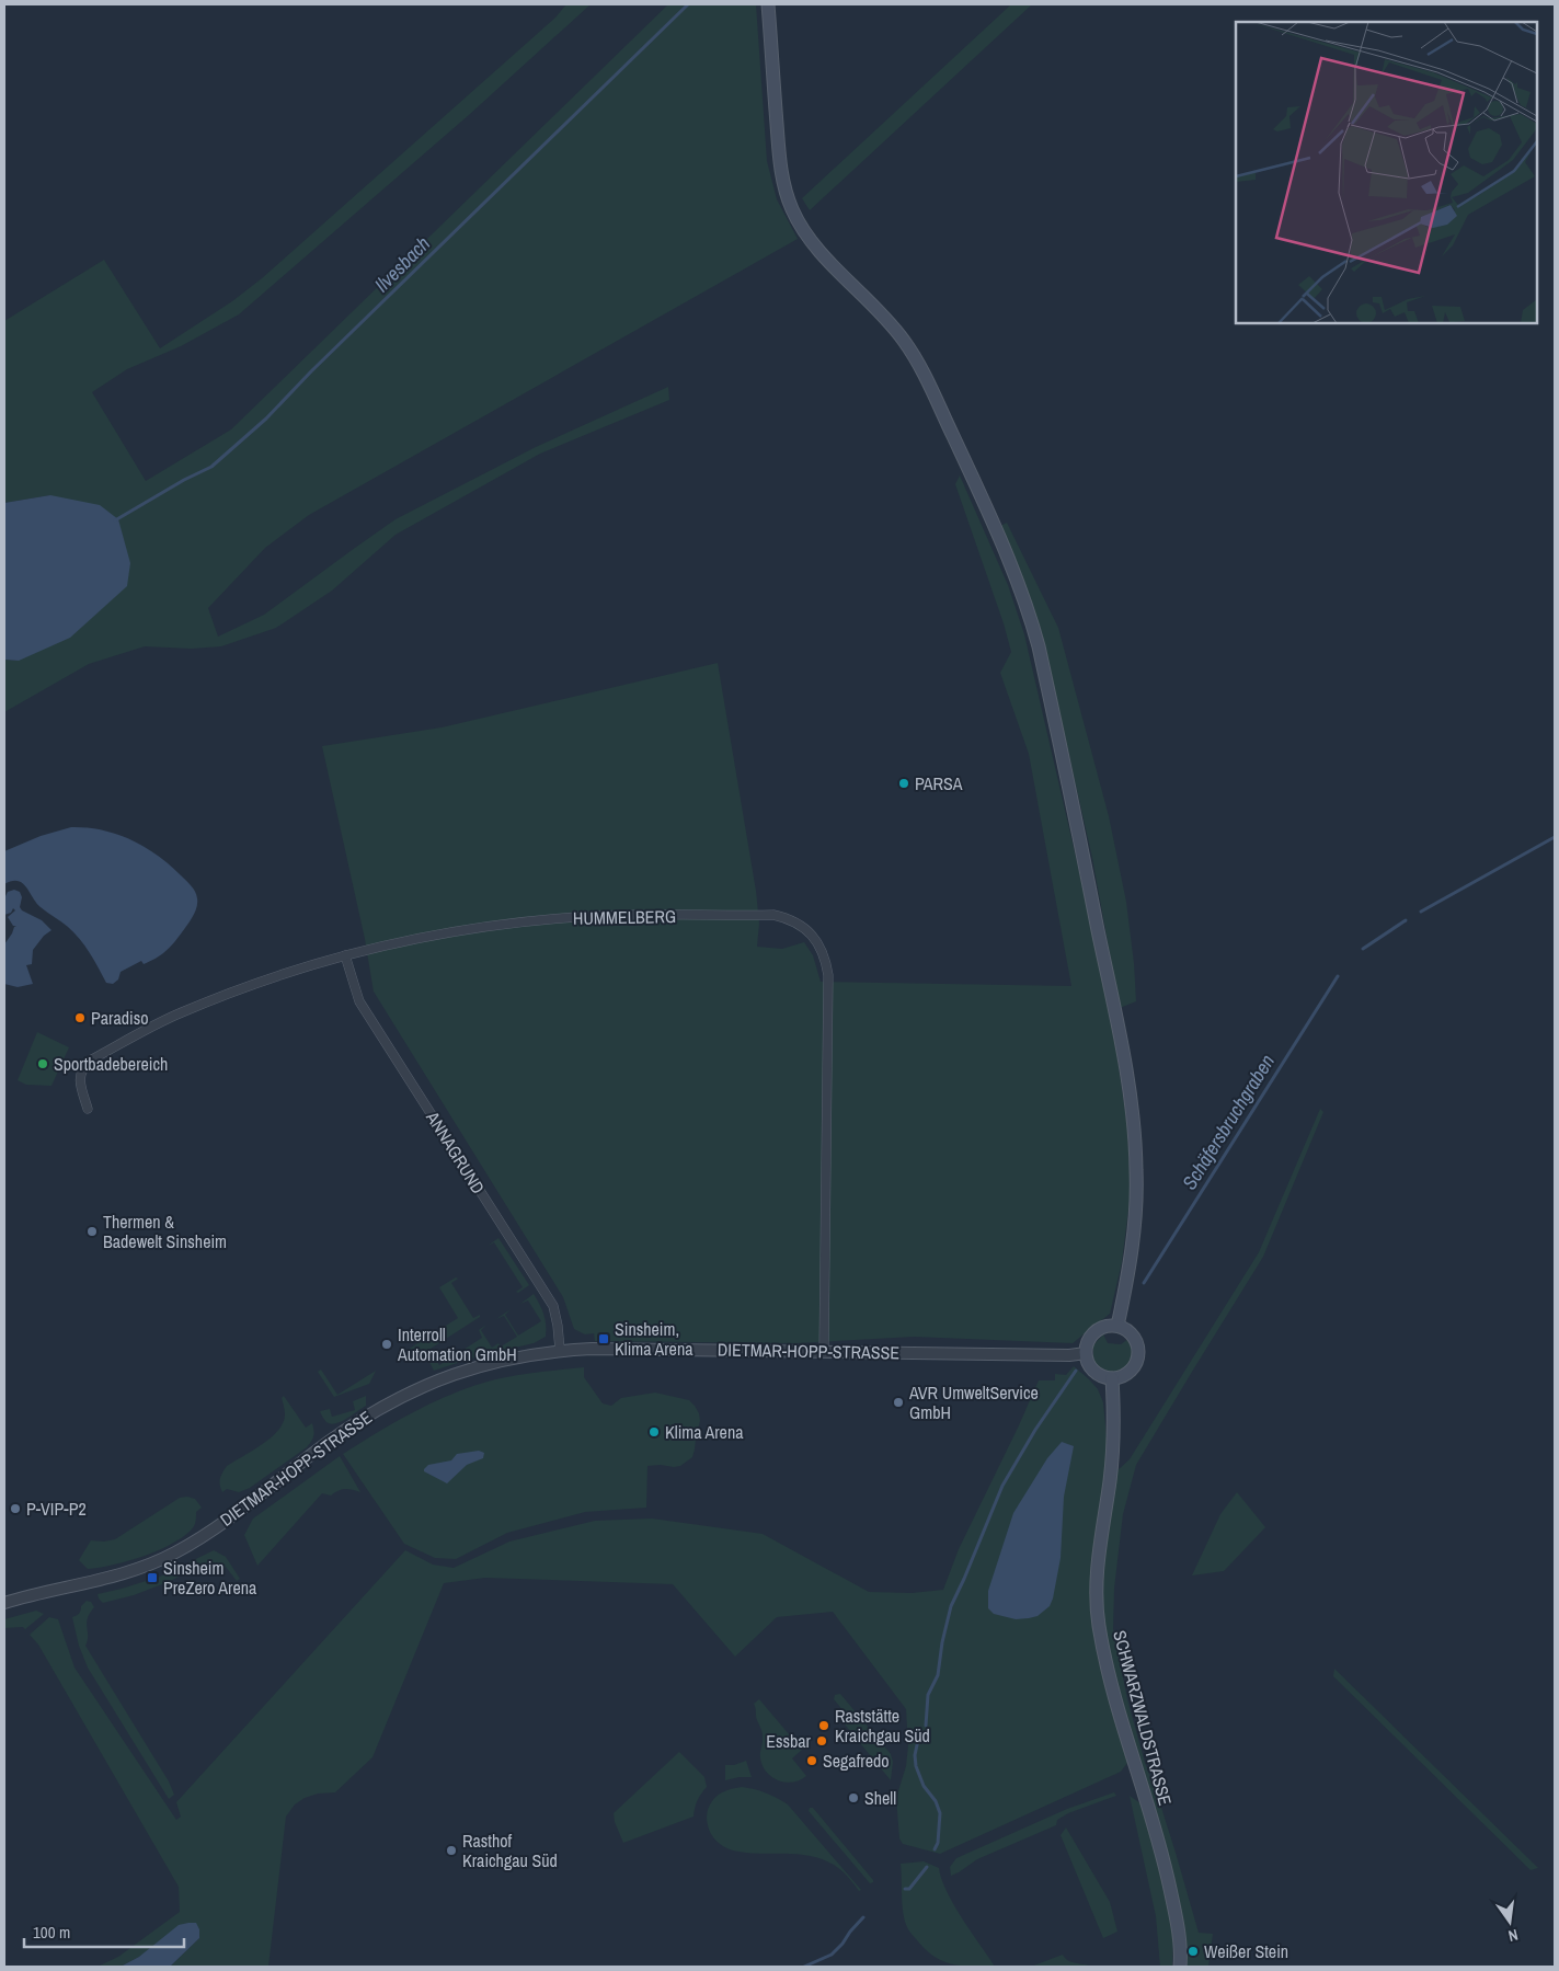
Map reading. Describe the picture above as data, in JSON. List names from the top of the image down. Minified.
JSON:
{"streets":{"main road":["SCHWARZWALDSTRASSE"],"street":["HUMMELBERG","ANNAGRUND","DIETMAR-HOPP-STRASSE"]},"crossings":[["HUMMELBERG","ANNAGRUND"],["HUMMELBERG","DIETMAR-HOPP-STRASSE"],["ANNAGRUND","DIETMAR-HOPP-STRASSE"],["DIETMAR-HOPP-STRASSE","SCHWARZWALDSTRASSE"]],"water":["Ilvesbach","Schäfersbruchgraben"],"places":{"other":["PARSA","Paradiso","Sportbadebereich","Thermen & Badewelt Sinsheim","Interroll Automation GmbH","AVR UmweltService GmbH","Klima Arena","P-VIP-P2","Raststätte Kraichgau Süd","Essbar","Segafredo","Shell","Rasthof Kraichgau Süd","Weißer Stein"],"transit":["Sinsheim, Klima Arena","Sinsheim PreZero Arena"]},"scale_bar":"100 m","north":"bottom"}
